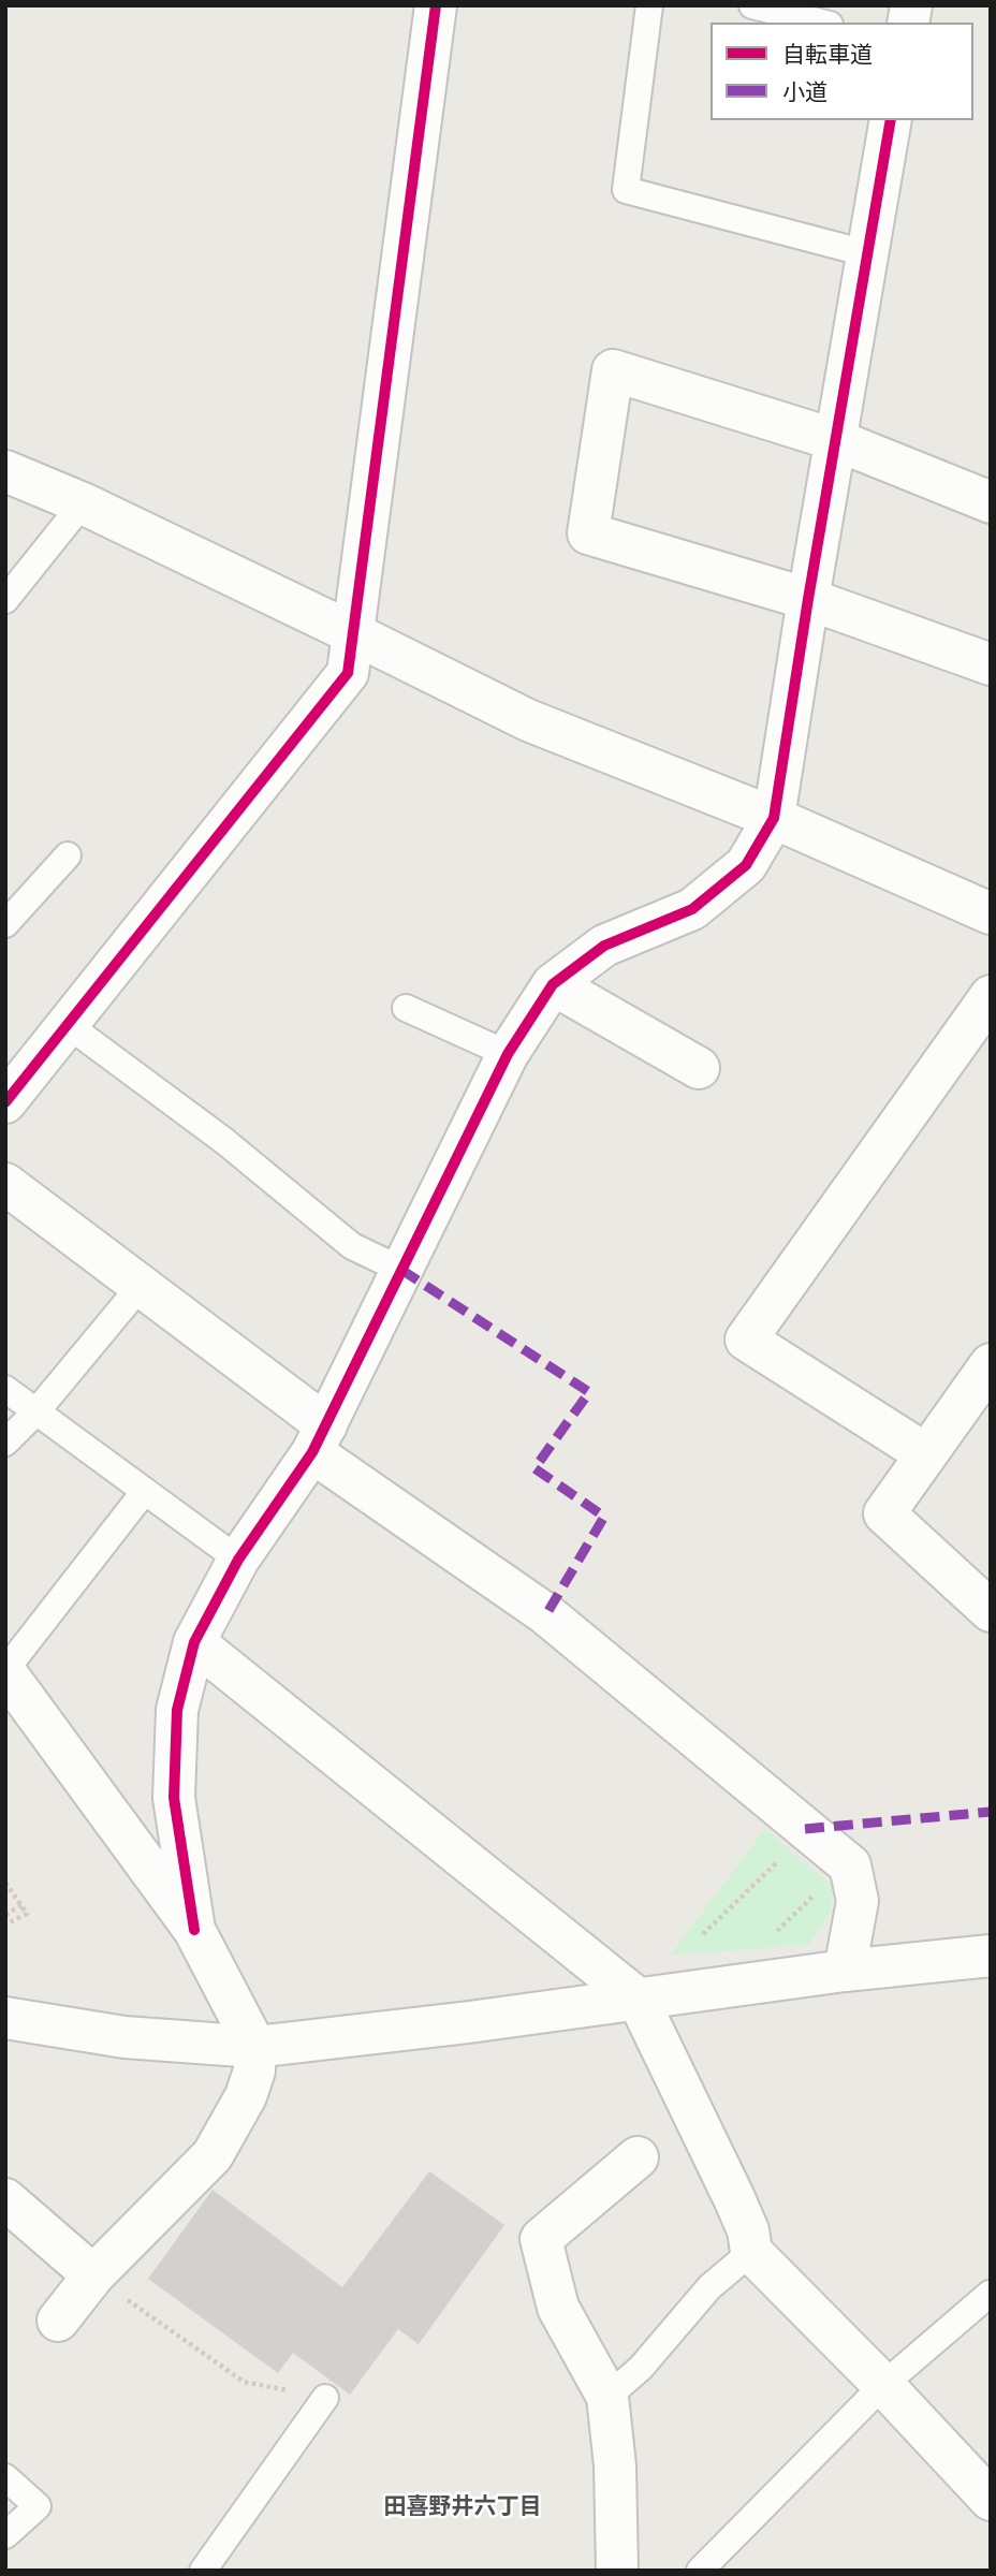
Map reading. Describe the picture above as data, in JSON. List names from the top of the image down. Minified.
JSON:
{"districts":["田喜野井六丁目"],"legend":["自転車道","小道"]}
